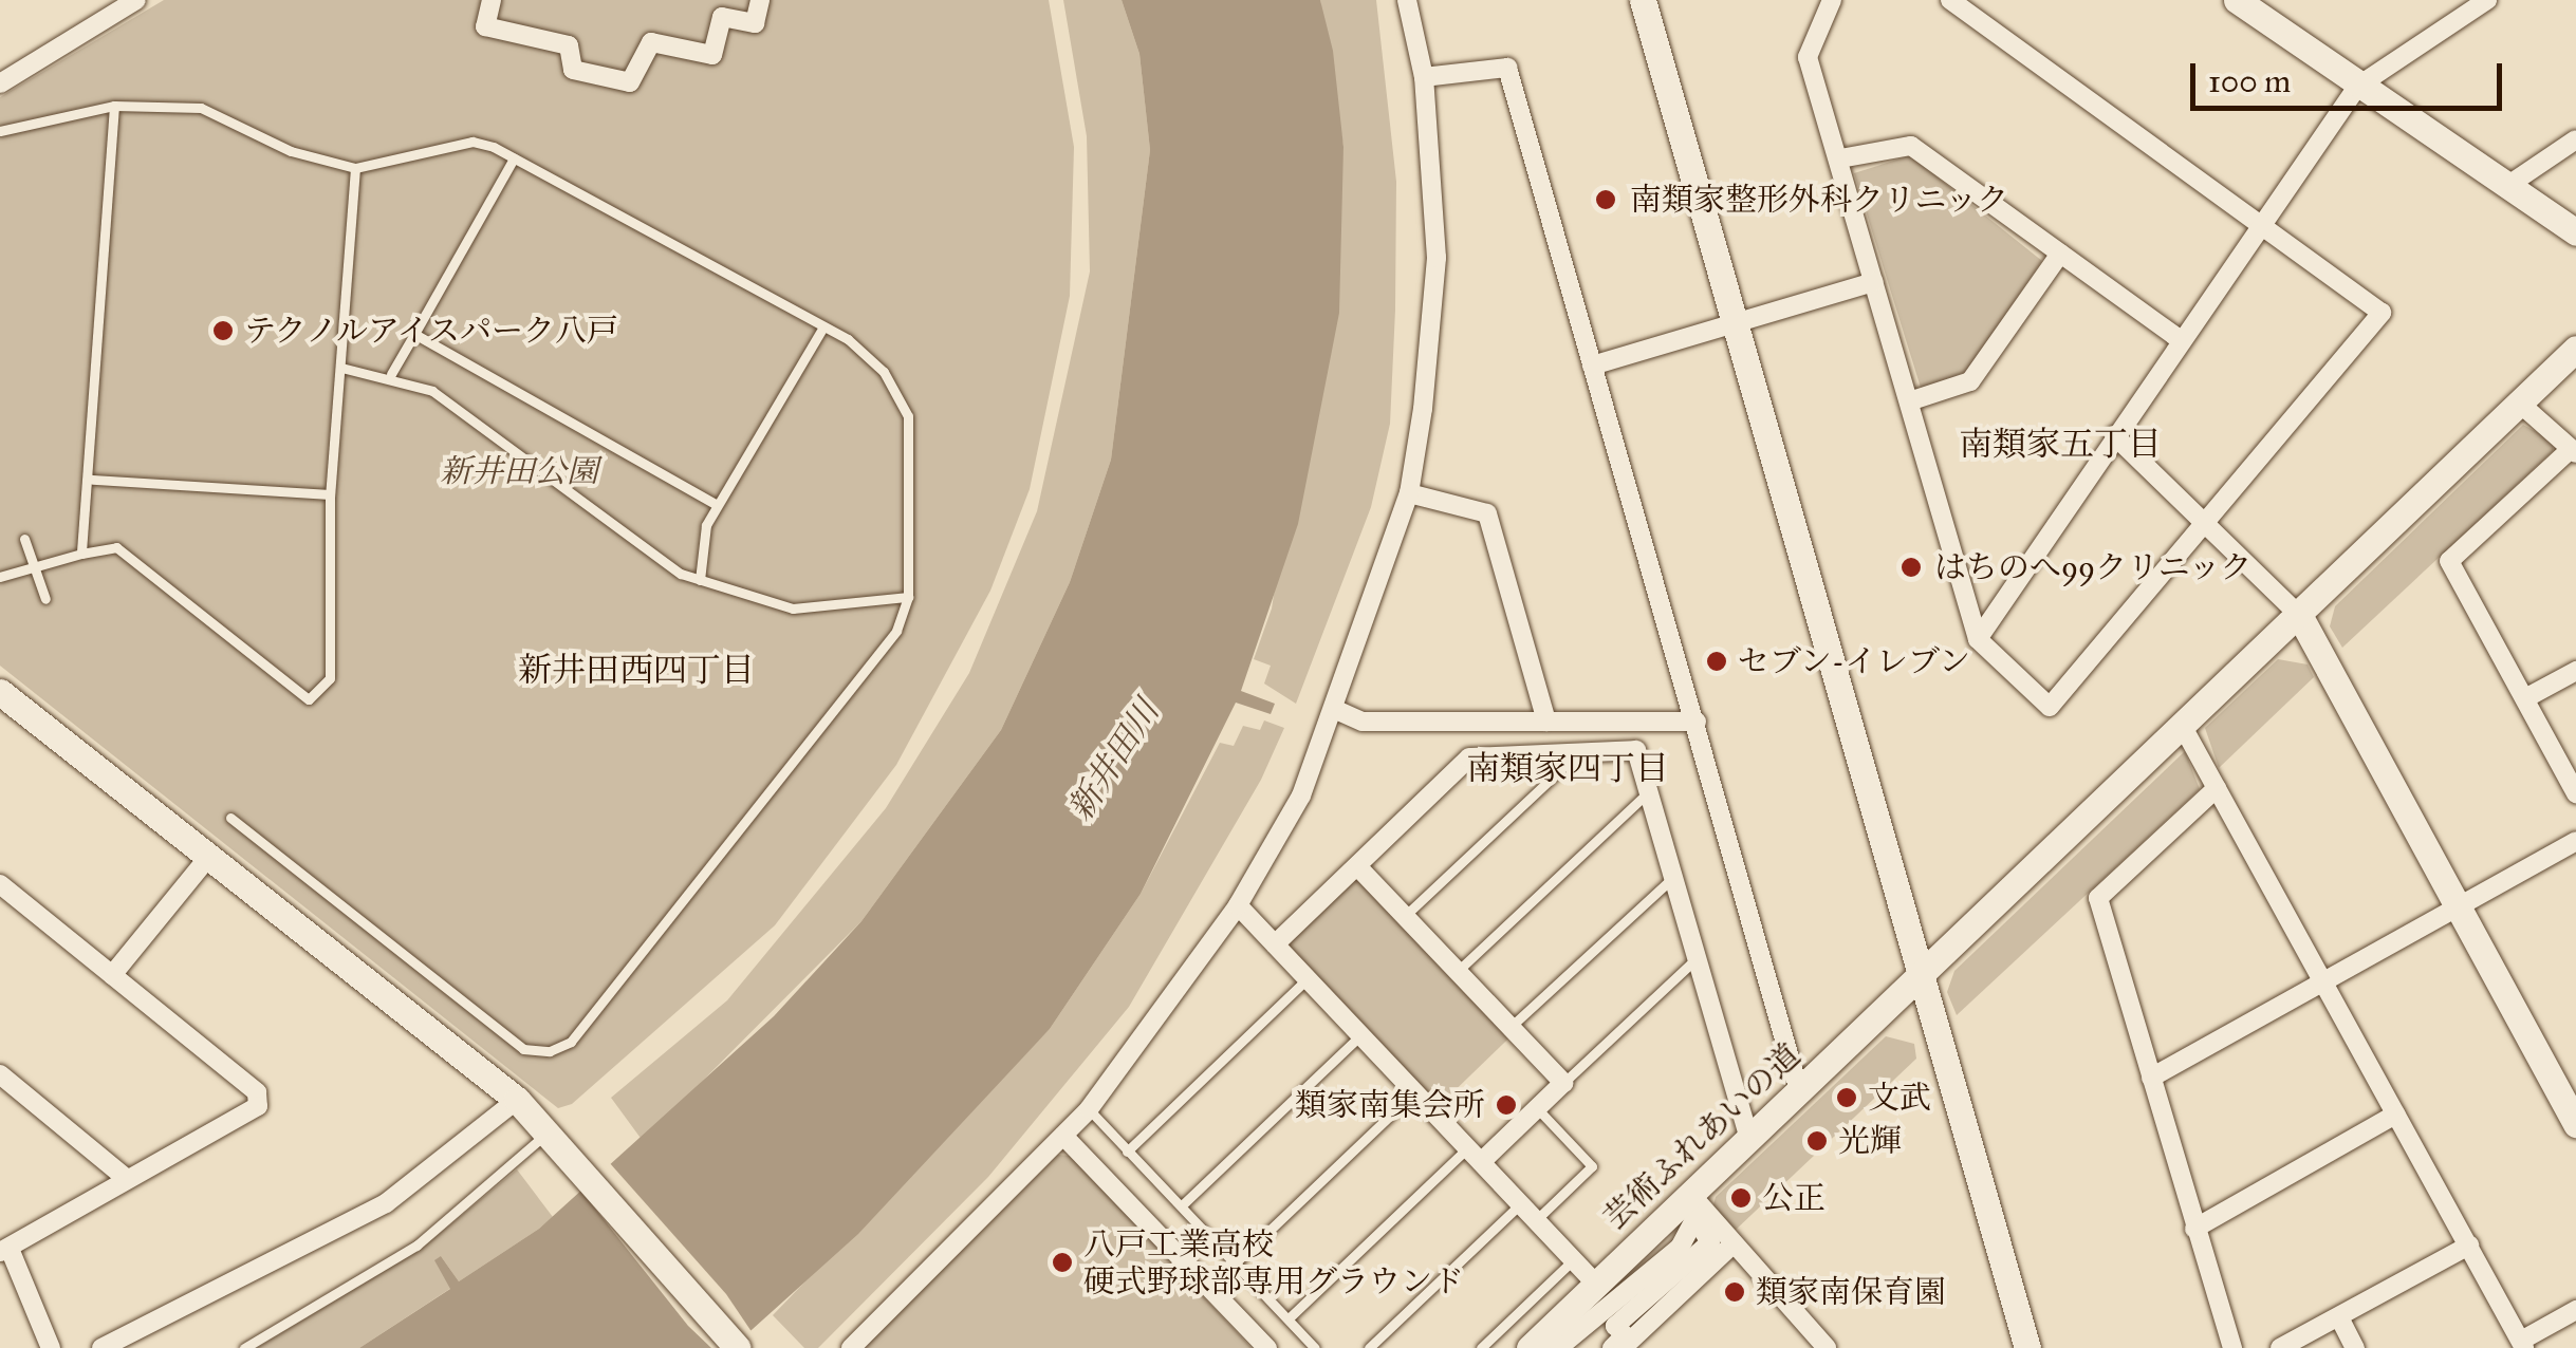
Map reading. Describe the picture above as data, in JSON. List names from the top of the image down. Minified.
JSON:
{"streets":{"street":["芸術ふれあいの道"]},"districts":["南類家五丁目","新井田西四丁目","南類家四丁目"],"water":["新井田川"],"parks":["新井田公園"],"places":["南類家整形外科クリニック","テクノルアイスパーク八戸","はちのへ99クリニック","セブン-イレブン","文武","類家南集会所","光輝","公正","八戸工業高校 硬式野球部専用グラウンド","類家南保育園"],"scale_bar":"100 m"}
